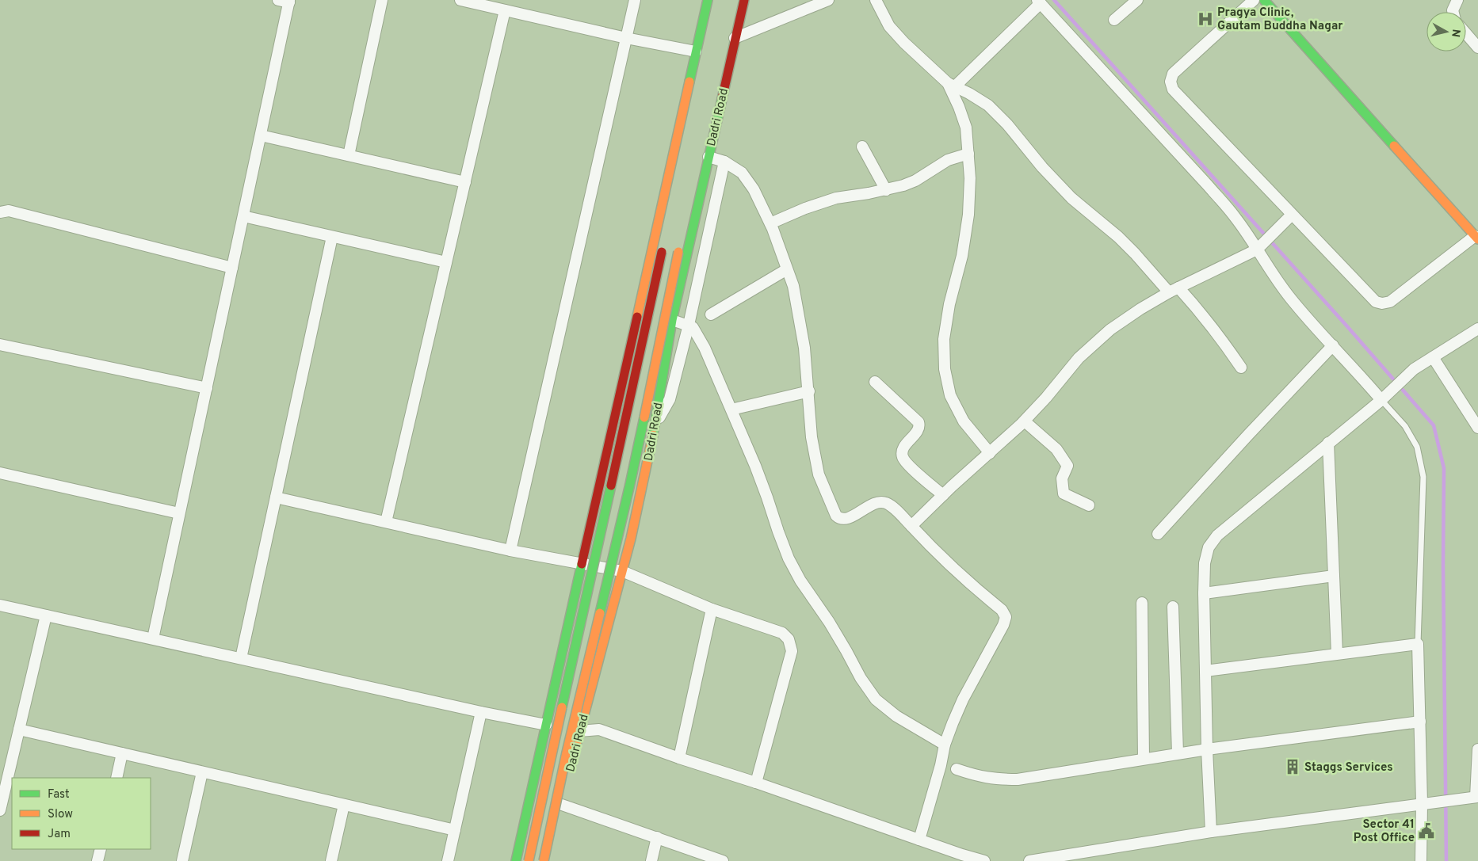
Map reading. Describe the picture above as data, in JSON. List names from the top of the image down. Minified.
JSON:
{"streets":{"street":["Dadri Road"]},"places":{"hospital":["Pragya Clinic, Gautam Buddha Nagar"],"building":["Staggs Services"],"public building":["Sector 41 Post Office"]},"legend":["Fast","Slow","Jam"],"north":"right"}
